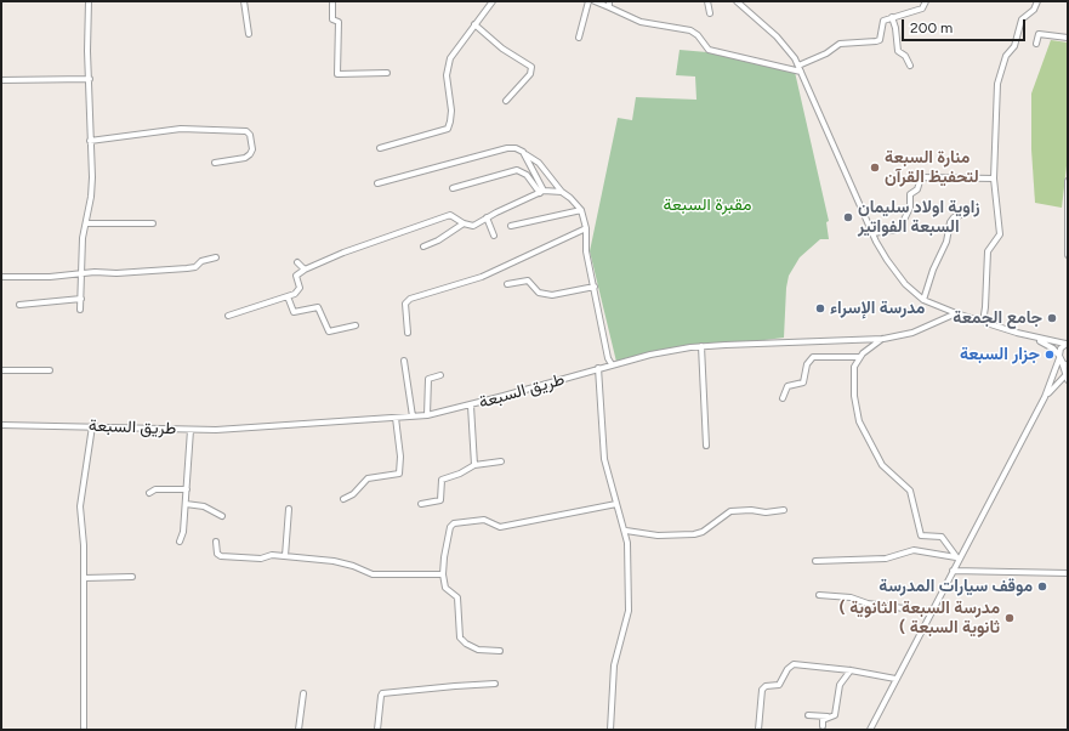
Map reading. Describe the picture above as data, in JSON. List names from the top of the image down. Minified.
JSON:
{"streets":{"street":["طريق السبعة"]},"parks":["مقبرة السبعة"],"places":["منارة السبعة لتحفيظ القرآن","زاوية اولاد سليمان السبعة الفواتير","مدرسة الإسراء","جامع الجمعة","جزار السبعة","موقف سيارات المدرسة","( مدرسة السبعة الثانوية ( ثانوية السبعة"],"scale_bar":"200 m"}
